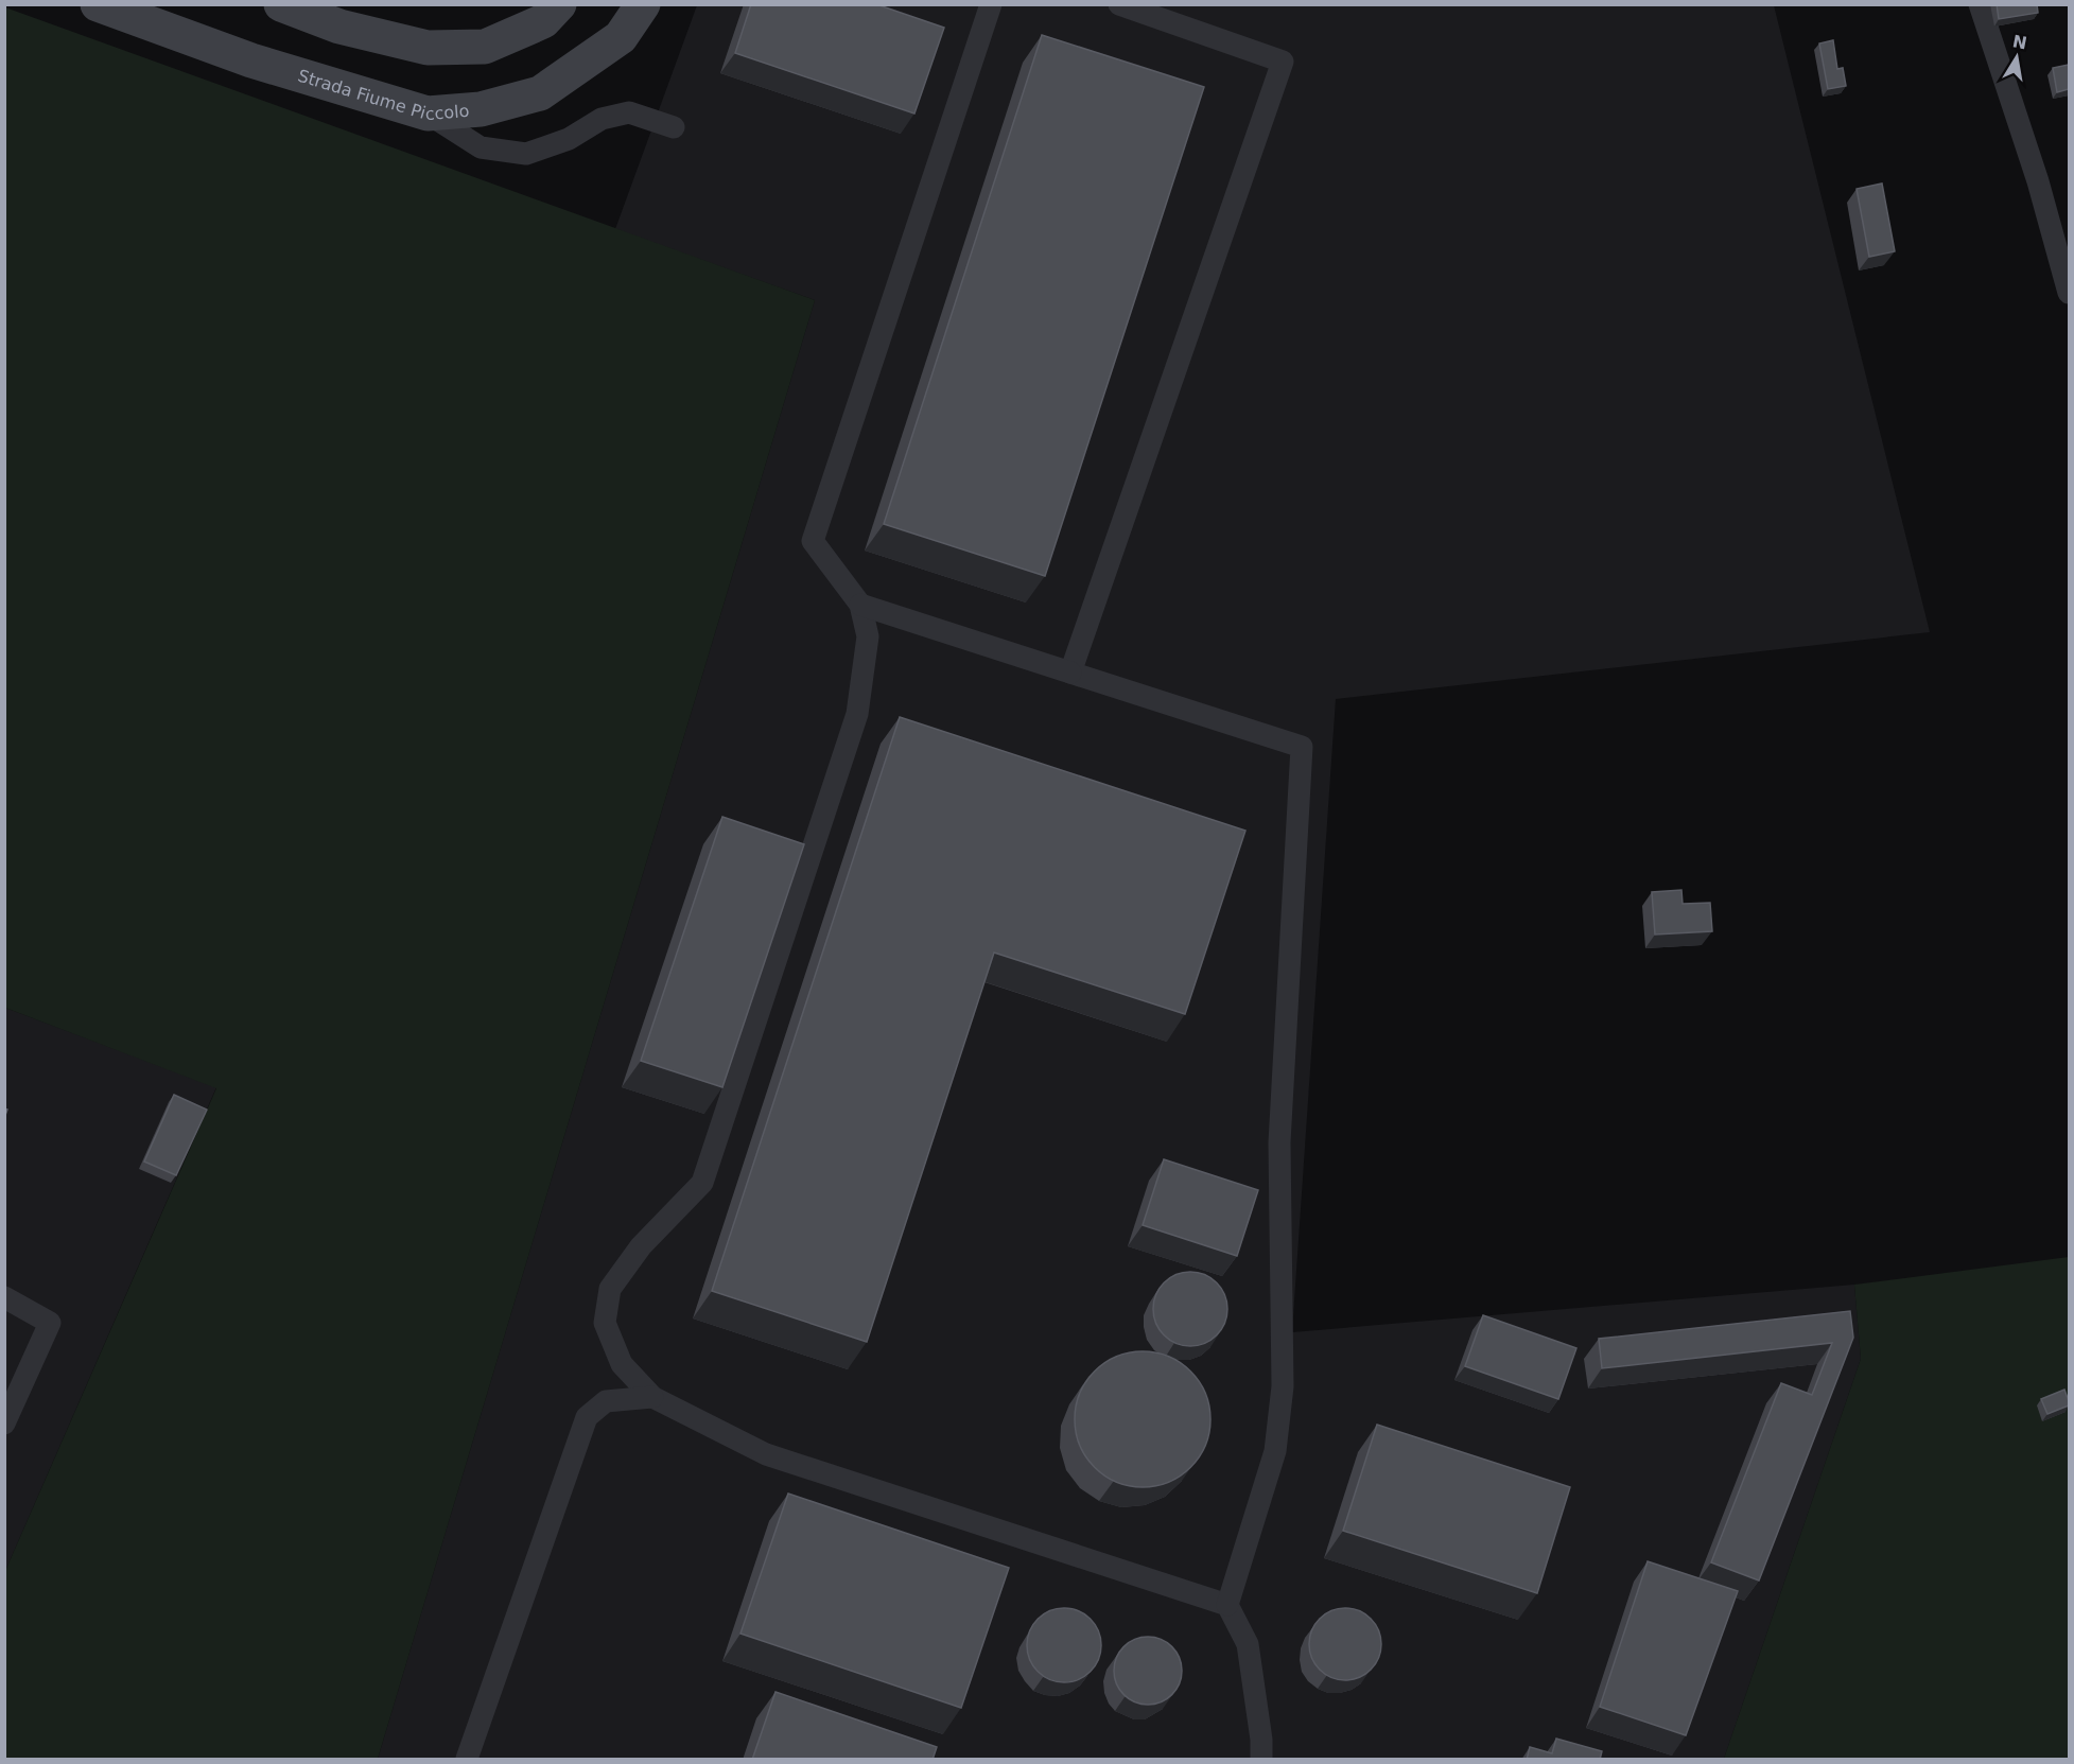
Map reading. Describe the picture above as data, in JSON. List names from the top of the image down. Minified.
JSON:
{"streets":{"main road":["Strada Fiume Piccolo"]},"north":"top"}
